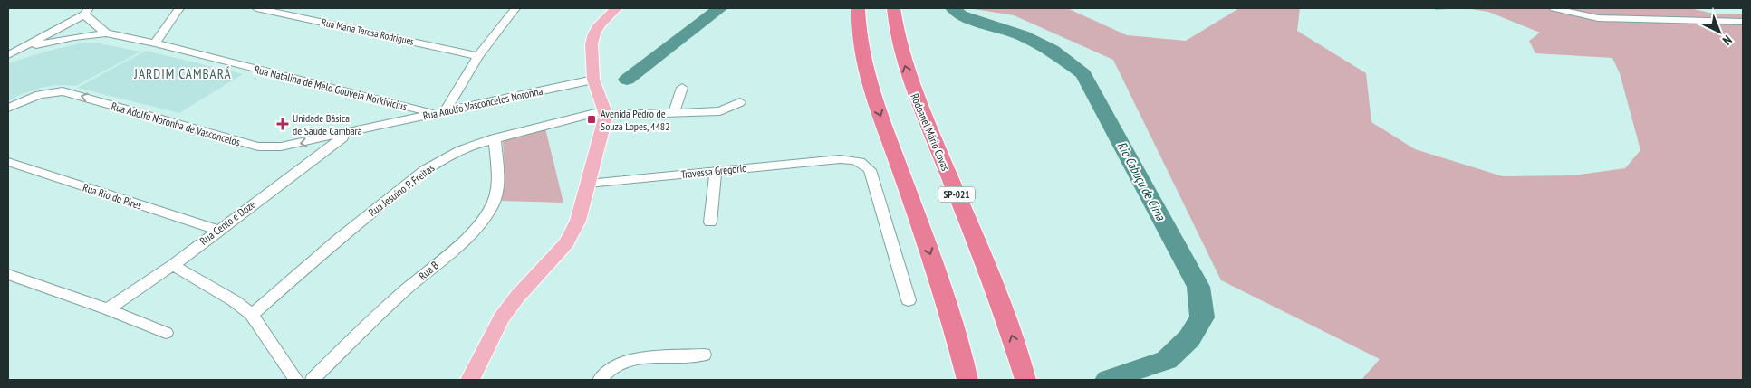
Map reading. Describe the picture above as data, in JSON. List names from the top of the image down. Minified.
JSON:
{"streets":{"highway":["Rodoanel Mário Covas","SP-021"],"street":["Rua Maria Teresa Rodrigues","Rua Natalina de Melo Gouveia Norkivicius","Rua Adolfo Vasconcelos Noronha","Rua Adolfo Noronha de Vasconcelos","Travessa Gregorio","Rua Jesuíno P. Freitas","Rua Rio do Pires","Rua Cento e Doze","Rua B"]},"crossings":[["Rua Natalina de Melo Gouveia Norkivicius","Rua Adolfo Vasconcelos Noronha"],["Rua Adolfo Vasconcelos Noronha","Rua Adolfo Noronha de Vasconcelos"],["Rua Adolfo Vasconcelos Noronha","Rua Cento e Doze"],["Rua Adolfo Noronha de Vasconcelos","Rua Cento e Doze"],["Rua Jesuíno P. Freitas","Rua B"],["Rua Rio do Pires","Rua Cento e Doze"]],"one_way":["Rua Adolfo Noronha de Vasconcelos"],"districts":["JARDIM CAMBARÁ"],"water":["Rio Cabuçu de Cima"],"places":{"transit":["Avenida Pedro de Souza Lopes, 4482"],"health":["Unidade Básica de Saúde Cambará"]},"north":"bottom right"}
